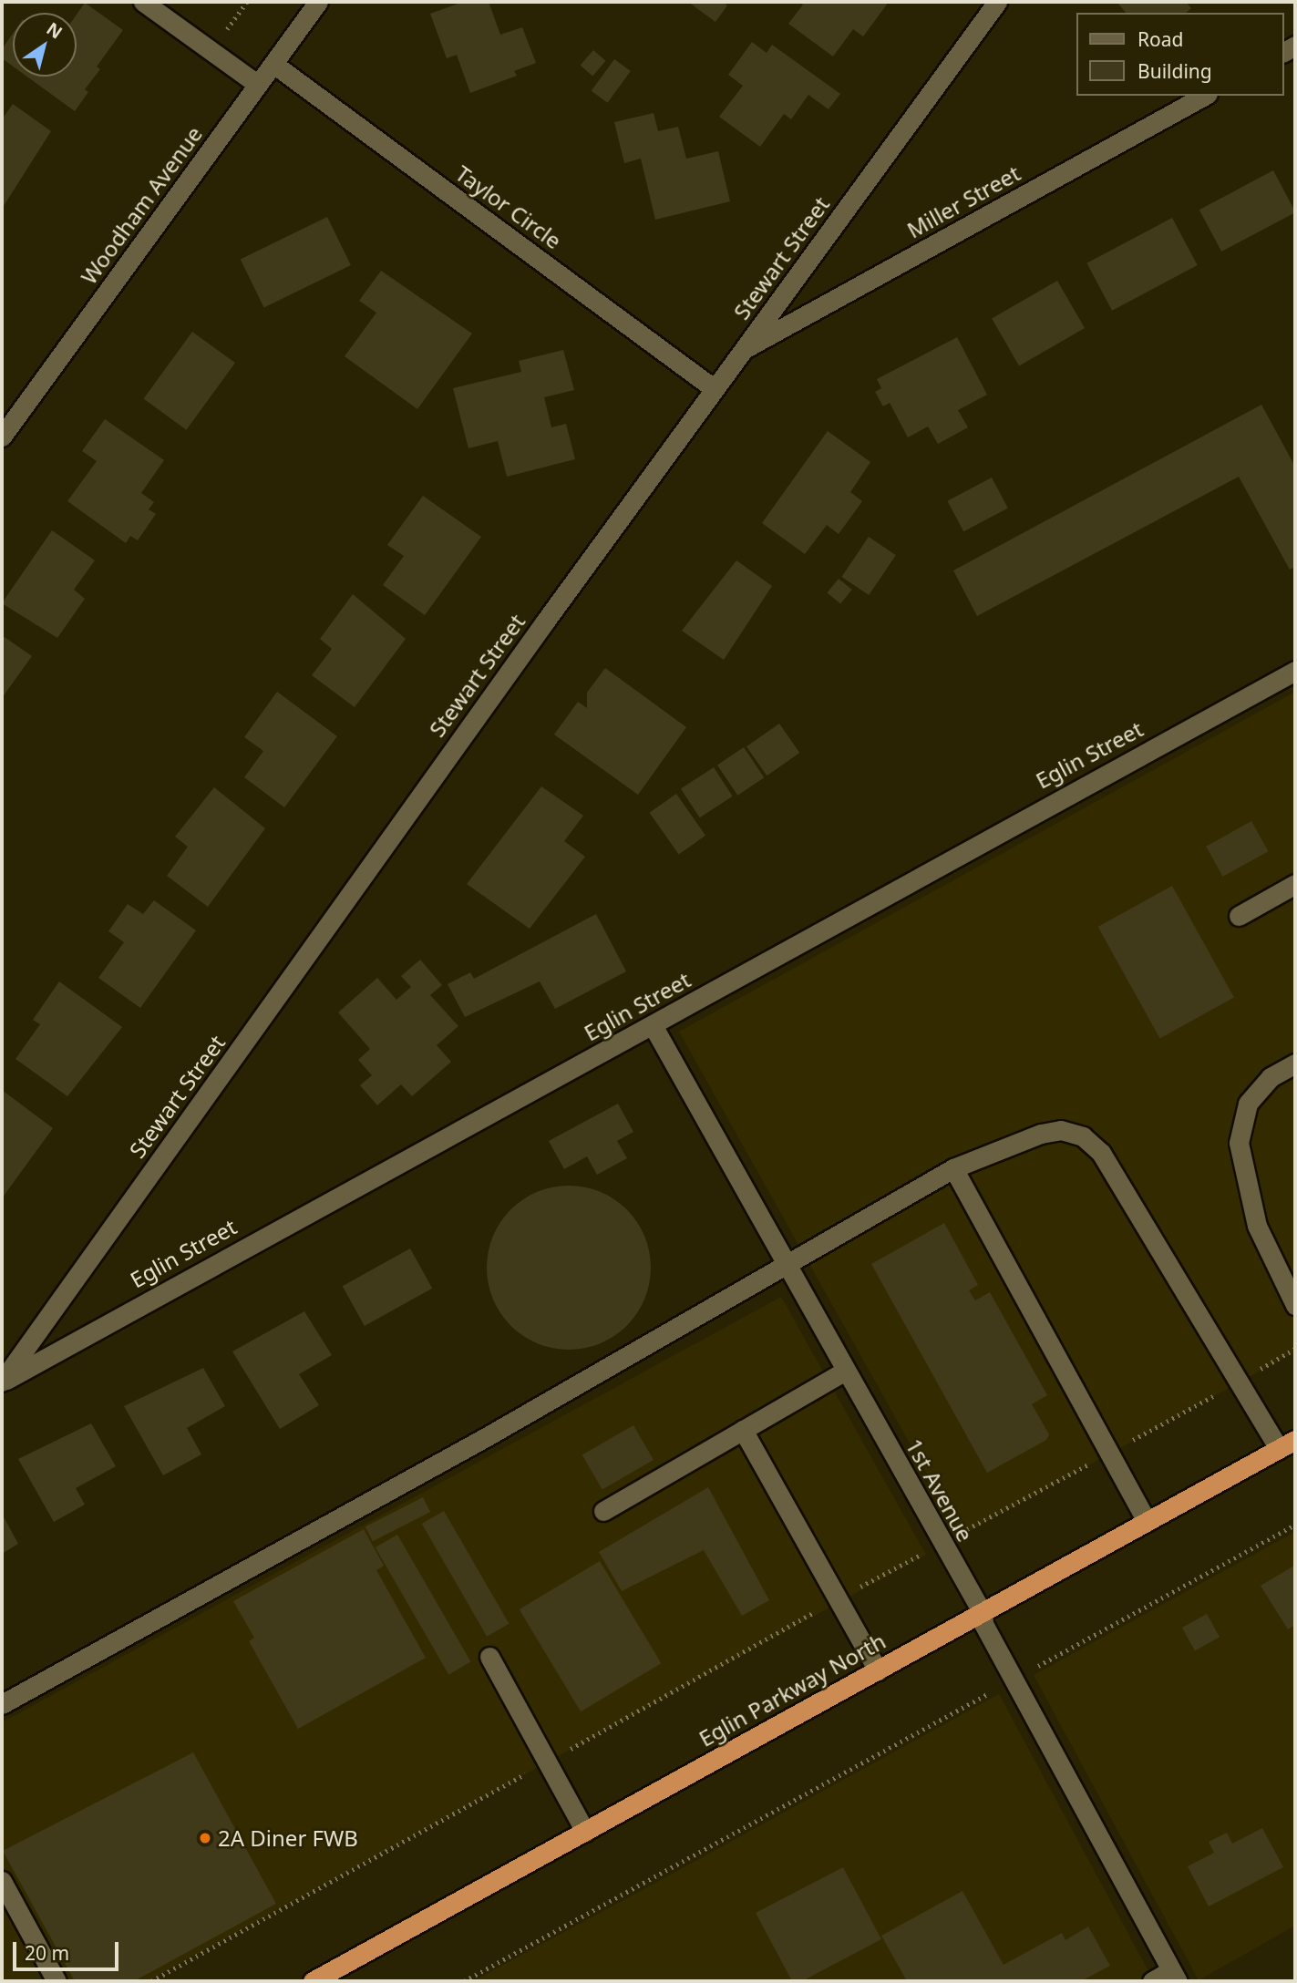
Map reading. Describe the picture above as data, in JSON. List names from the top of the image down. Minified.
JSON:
{"streets":{"highway":["Eglin Parkway North"],"street":["Miller Street","Woodham Avenue","Taylor Circle","Stewart Street","Eglin Street","1st Avenue"]},"crossings":[["Miller Street","Stewart Street"],["Woodham Avenue","Taylor Circle"],["Taylor Circle","Stewart Street"],["Stewart Street","Eglin Street"],["Eglin Street","1st Avenue"],["1st Avenue","Eglin Parkway North"]],"places":["2A Diner FWB"],"legend":["Road","Building"],"scale_bar":"20 m","north":"top right"}
